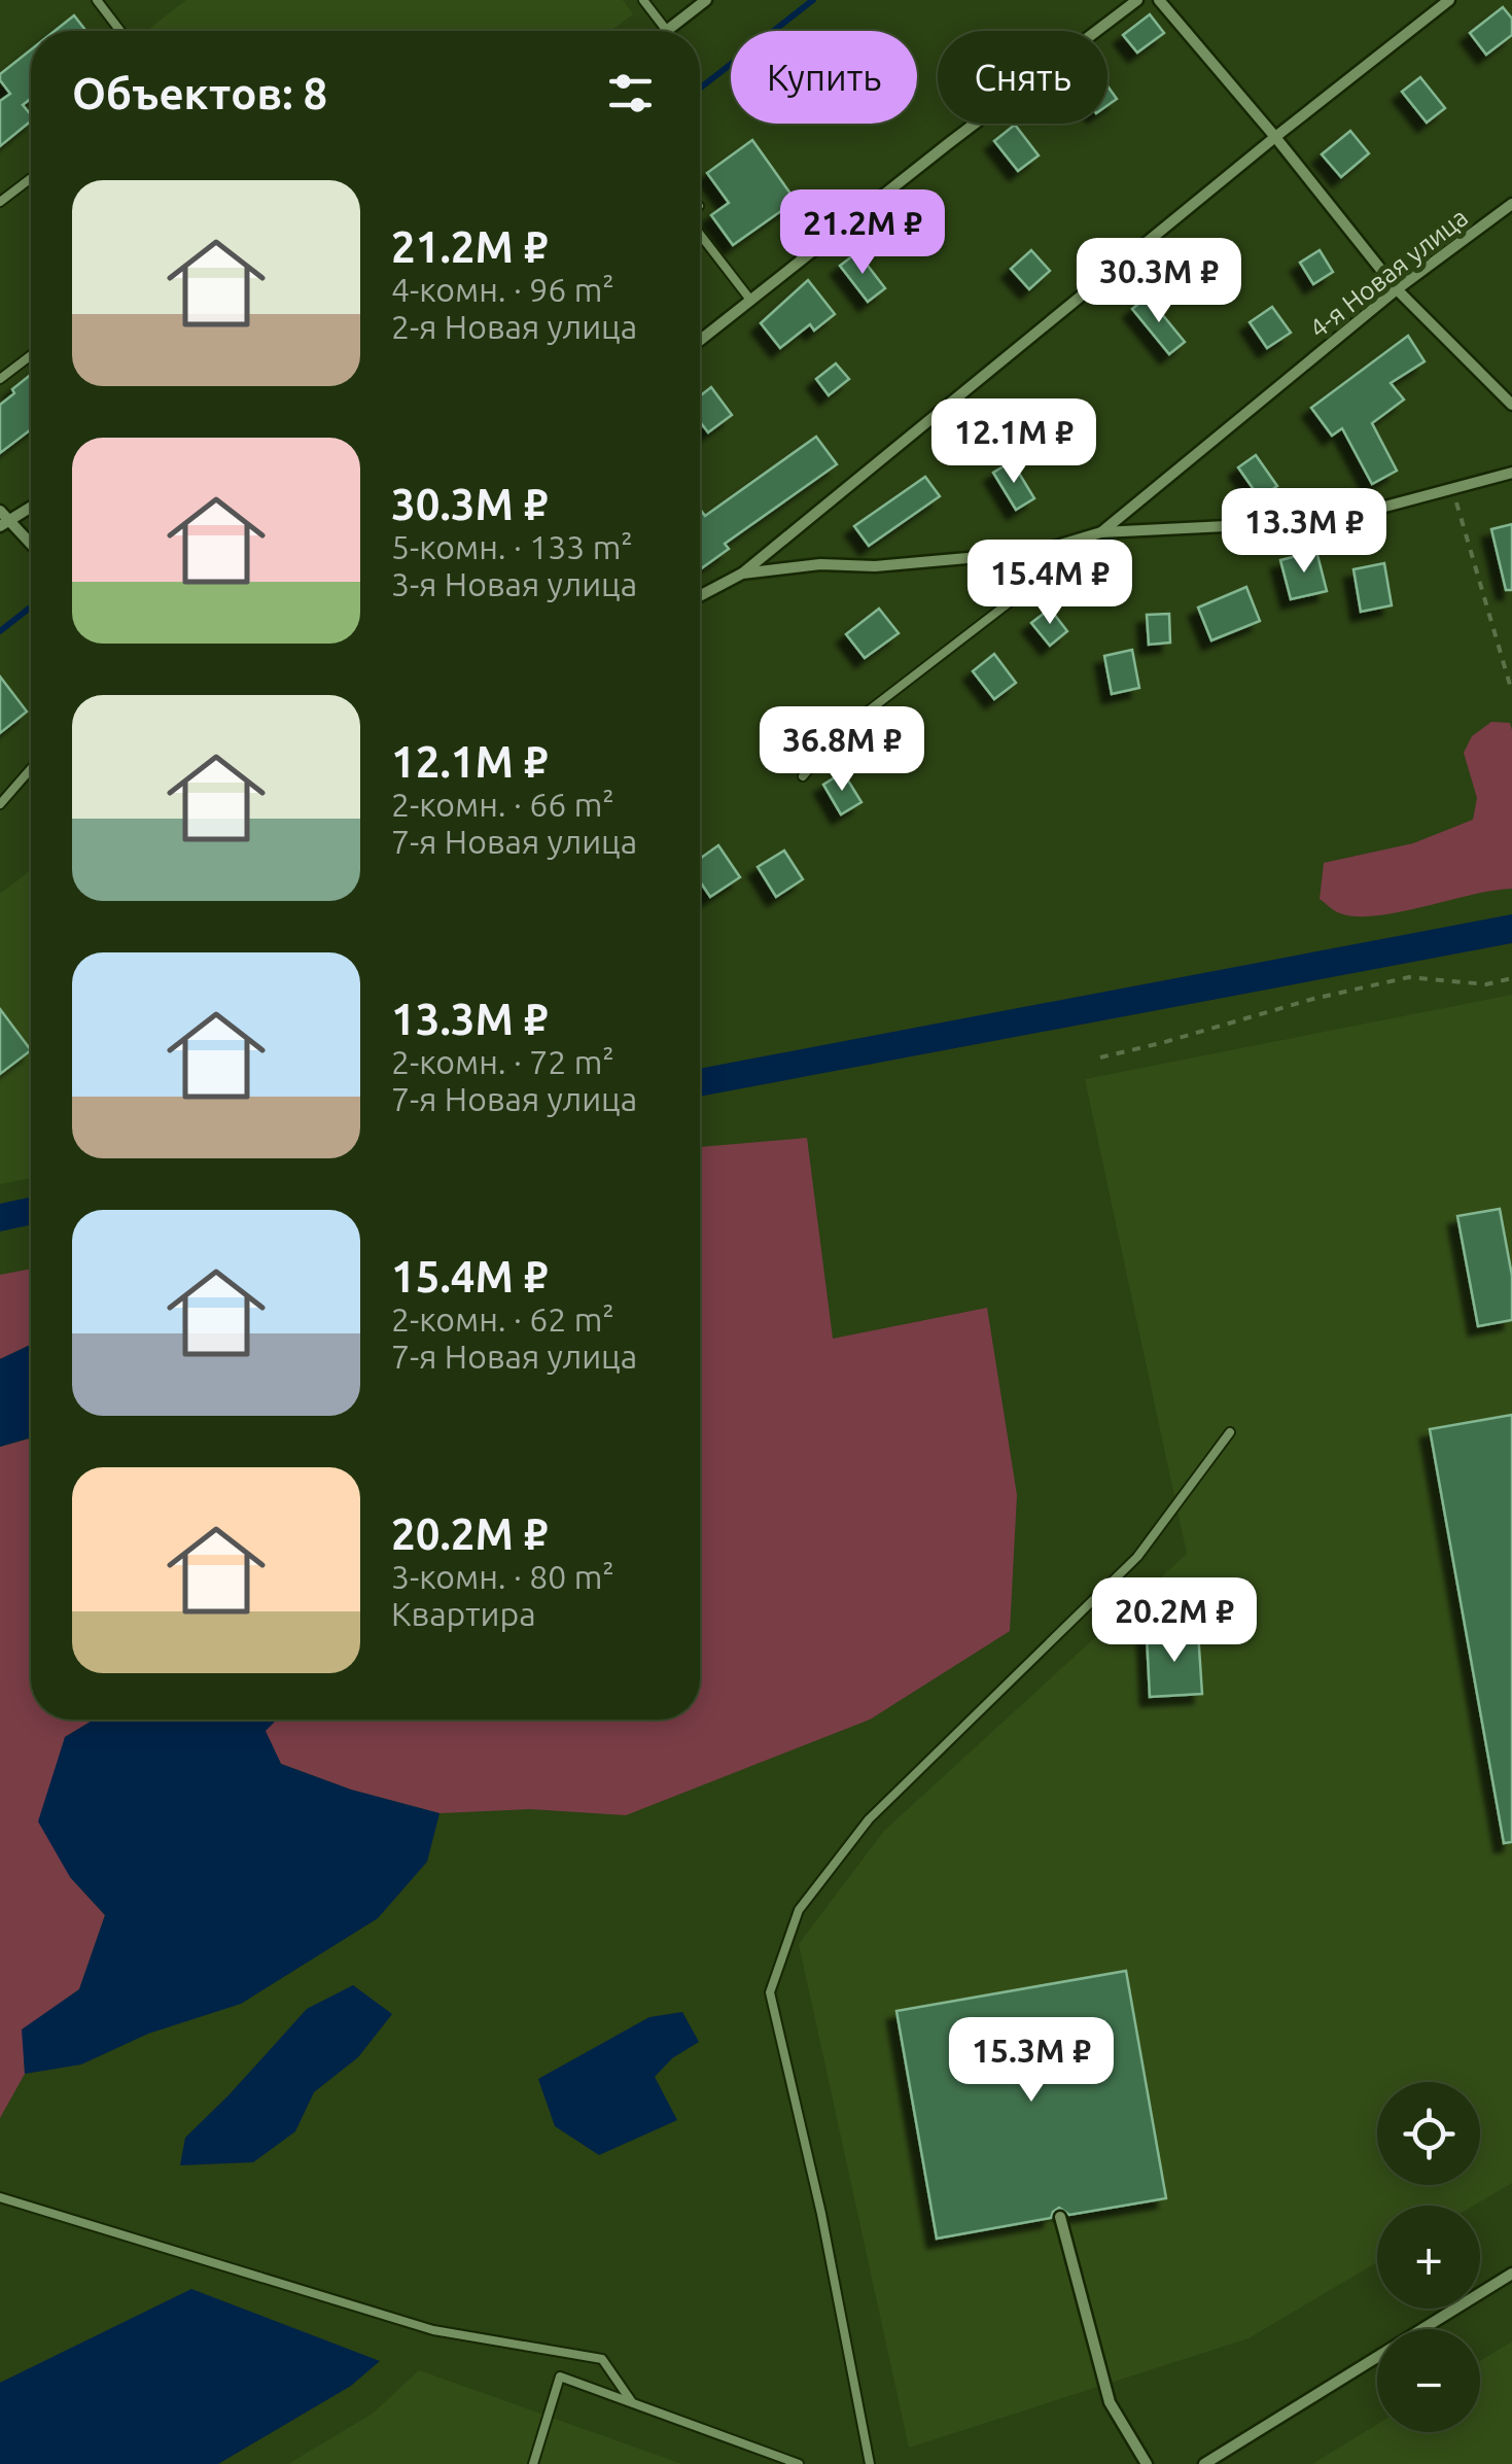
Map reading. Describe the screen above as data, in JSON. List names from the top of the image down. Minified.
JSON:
{"streets":{"street":["4-я Новая улица"]},"page":{"chip":["Купить","Снять"],"heading":"Объектов: 8","list":[{"name":"21.2M ₽","note":"4-комн. · 96 m² · 2-я Новая улица"},{"name":"30.3M ₽","note":"5-комн. · 133 m² · 3-я Новая улица"},{"name":"12.1M ₽","note":"2-комн. · 66 m² · 7-я Новая улица"},{"name":"13.3M ₽","note":"2-комн. · 72 m² · 7-я Новая улица"},{"name":"15.4M ₽","note":"2-комн. · 62 m² · 7-я Новая улица"},{"name":"20.2M ₽","note":"3-комн. · 80 m² · Квартира"}],"price":["21.2M ₽","30.3M ₽","12.1M ₽","13.3M ₽","15.4M ₽","36.8M ₽","20.2M ₽","15.3M ₽"],"map_buttons":["+","−"]}}
